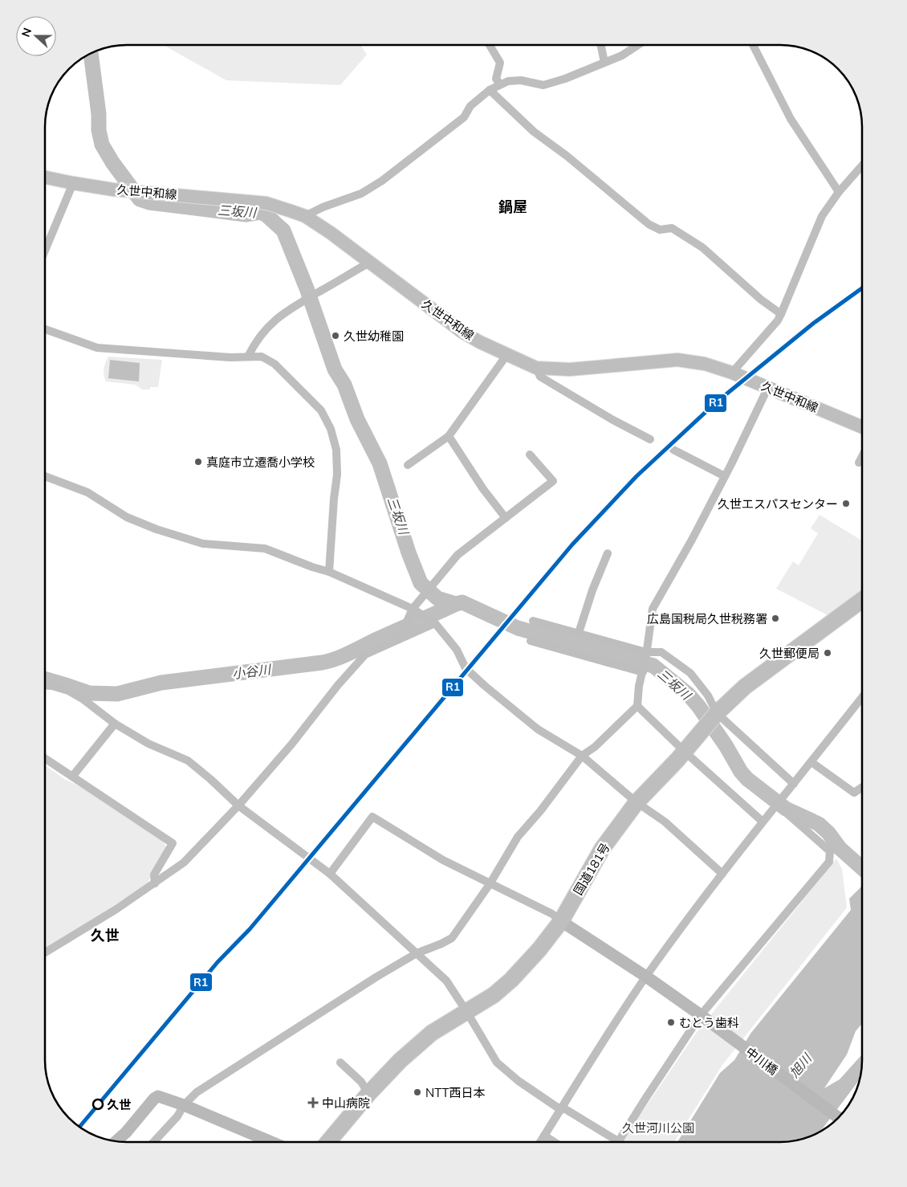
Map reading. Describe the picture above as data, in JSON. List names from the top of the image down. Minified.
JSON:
{"streets":{"highway":["国道181号"],"main road":["久世中和線"],"street":["中川橋"]},"crossings":[["国道181号","中川橋"]],"districts":["鍋屋","久世"],"water":["三坂川","小谷川","旭川"],"parks":["久世河川公園"],"places":{"other":["久世幼稚園","真庭市立遷喬小学校","久世エスパスセンター","広島国税局久世税務署","久世郵便局","むとう歯科","NTT西日本","久世"],"health":["中山病院"]},"lines":["transit line R1"],"north":"left"}
